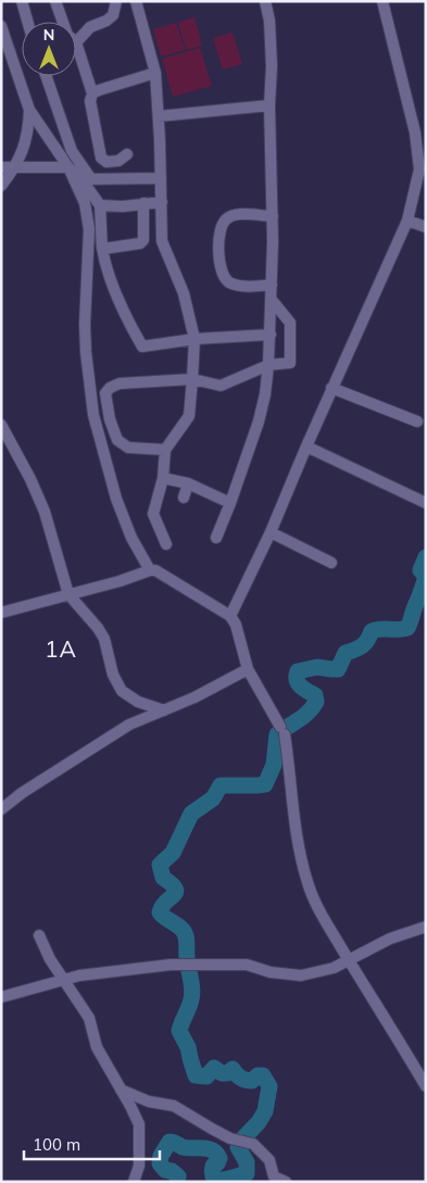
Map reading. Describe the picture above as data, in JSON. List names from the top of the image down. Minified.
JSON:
{"districts":["1A"],"scale_bar":"100 m","north":"top"}
